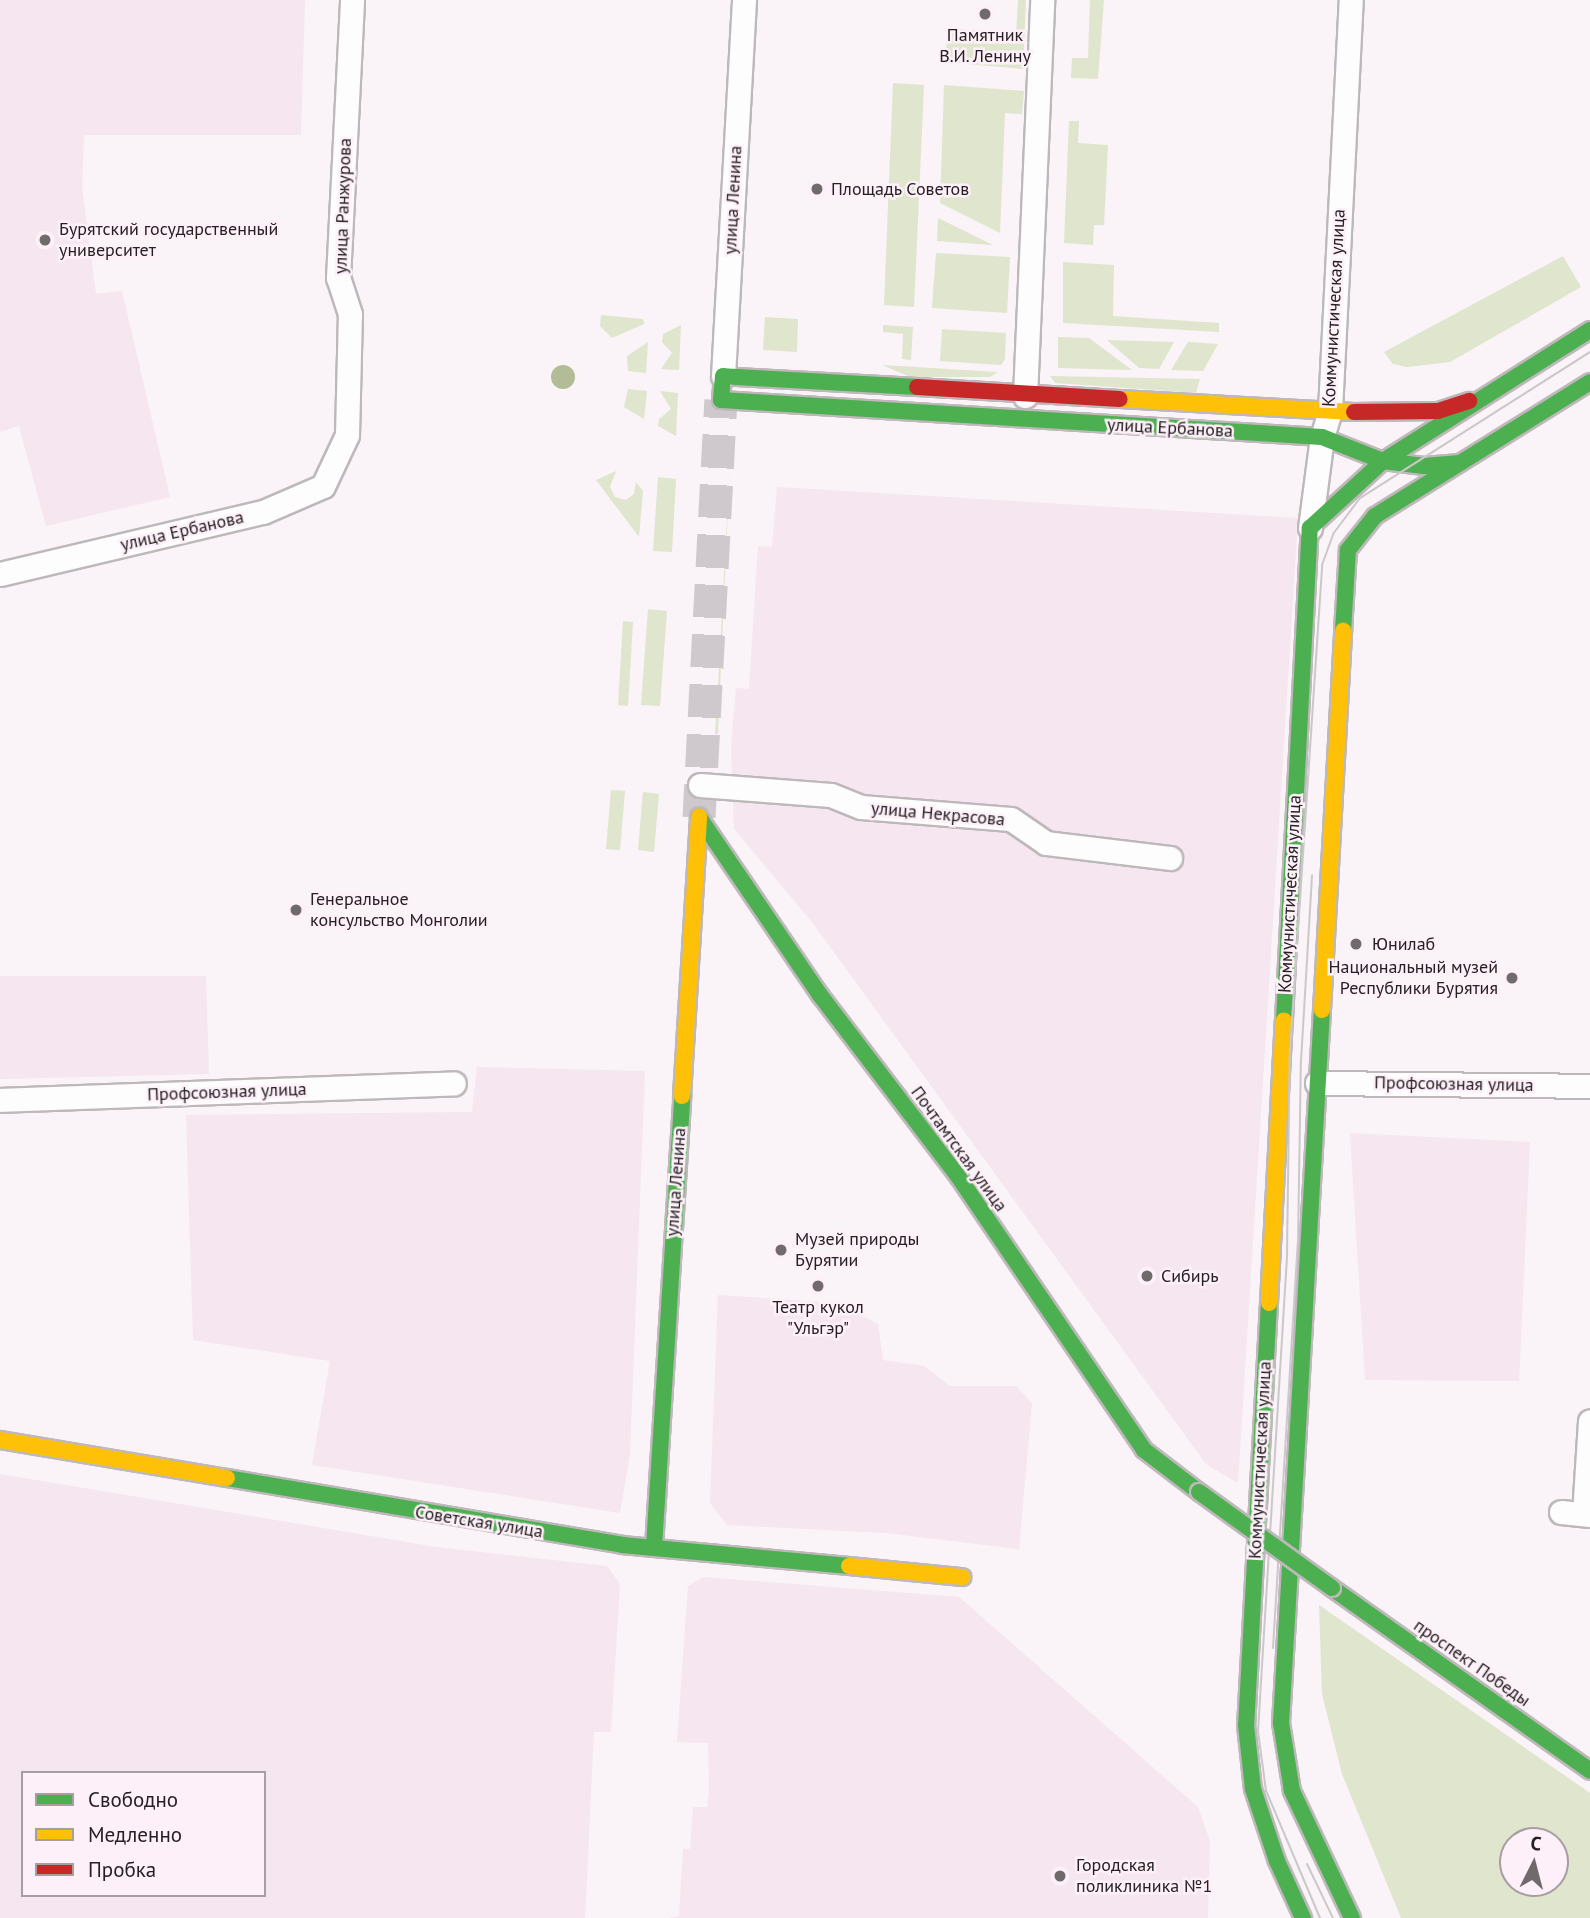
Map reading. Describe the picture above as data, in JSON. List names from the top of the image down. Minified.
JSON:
{"streets":{"main road":["улица Ленина","Коммунистическая улица","улица Ербанова","Почтамтская улица","Советская улица","проспект Победы"],"street":["улица Ранжурова","улица Некрасова","Профсоюзная улица"]},"crossings":[["улица Ленина","улица Ербанова"],["улица Ленина","Почтамтская улица"],["улица Ленина","Советская улица"],["улица Ранжурова","улица Ербанова"],["Коммунистическая улица","улица Ербанова"],["Коммунистическая улица","Профсоюзная улица"],["Почтамтская улица","проспект Победы"]],"places":["Памятник В.И. Ленину","Площадь Советов","Бурятский государственный университет","Генеральное консульство Монголии","Юнилаб","Национальный музей Республики Бурятия","Музей природы Бурятии","Сибирь","Театр кукол \"Ульгэр\"","Городская поликлиника №1"],"legend":["Свободно","Медленно","Пробка"],"north":"top"}
